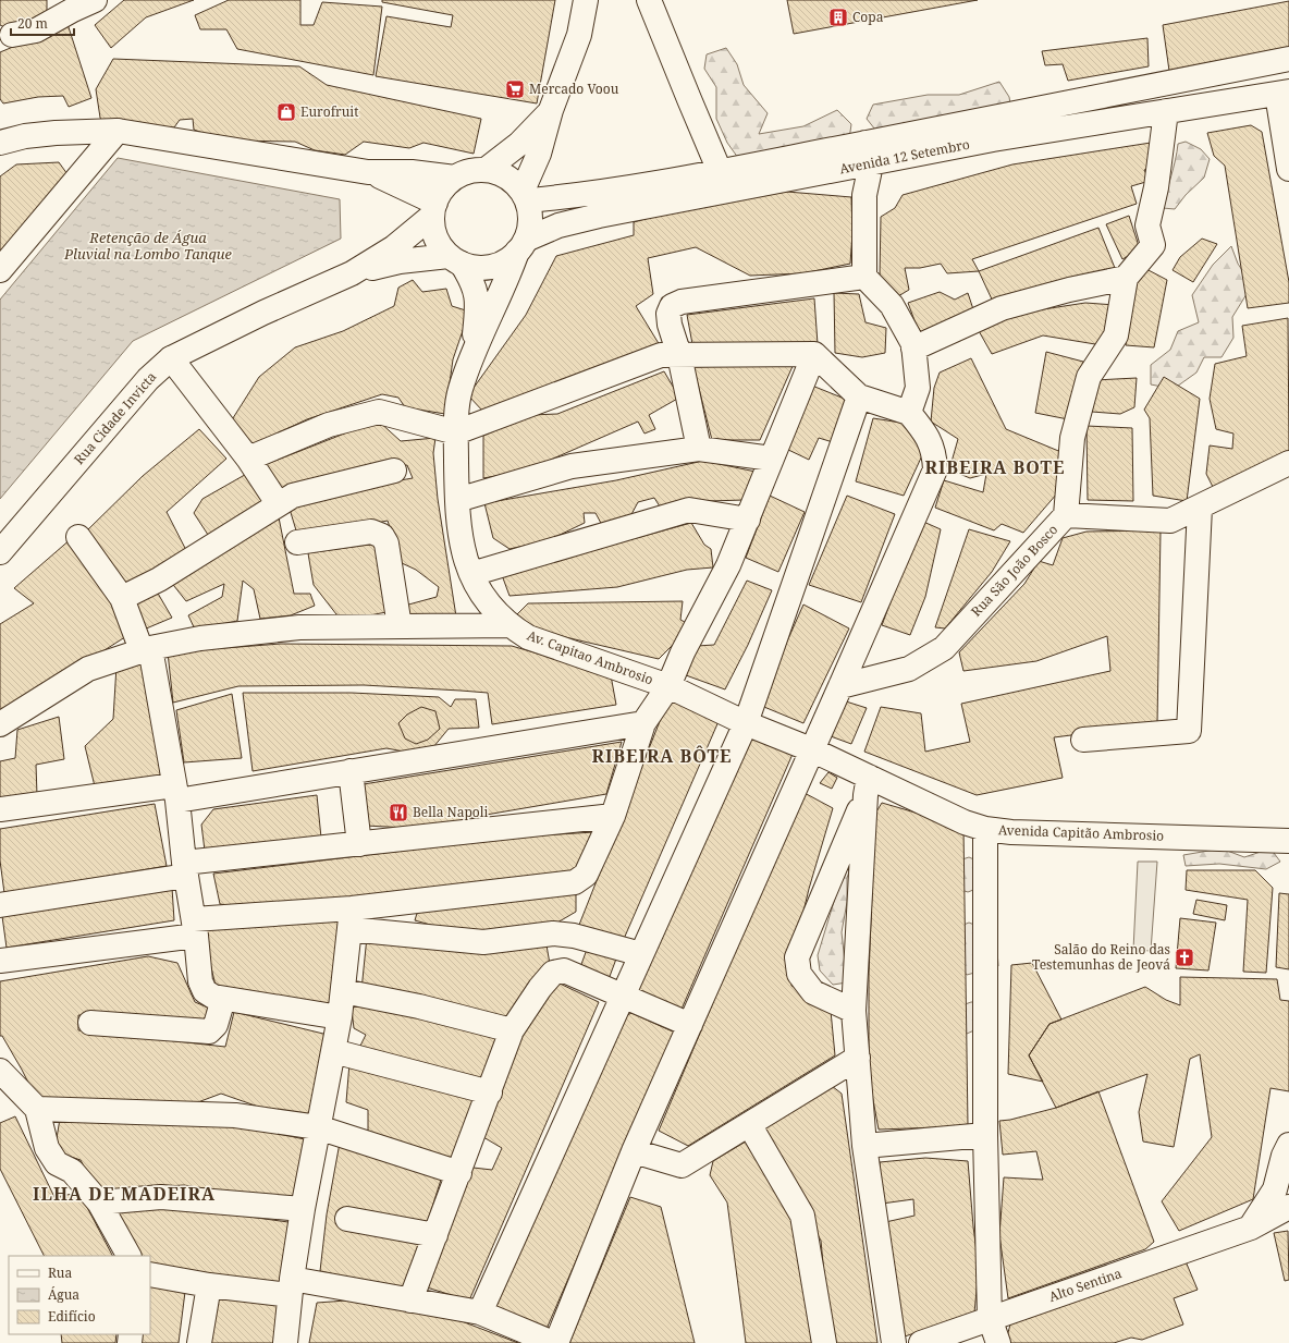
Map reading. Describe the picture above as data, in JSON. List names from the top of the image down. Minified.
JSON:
{"streets":{"street":["Avenida 12 Setembro","Rua Cidade Invicta","Rua São João Bosco","Av. Capitao Ambrosio","Avenida Capitão Ambrosio","Alto Sentina"]},"crossings":[["Avenida 12 Setembro","Rua Cidade Invicta"],["Avenida 12 Setembro","Av. Capitao Ambrosio"],["Rua Cidade Invicta","Av. Capitao Ambrosio"],["Av. Capitao Ambrosio","Avenida Capitão Ambrosio"]],"districts":["RIBEIRA BOTE","RIBEIRA BÔTE","ILHA DE MADEIRA"],"water":["Retenção de Água Pluvial na Lombo Tanque"],"places":{"building":["Copa"],"supermarket":["Mercado Voou"],"shop":["Eurofruit"],"restaurant":["Bella Napoli"],"church":["Salão do Reino das Testemunhas de Jeová"]},"legend":["Rua","Água","Edifício"],"scale_bar":"20 m"}
